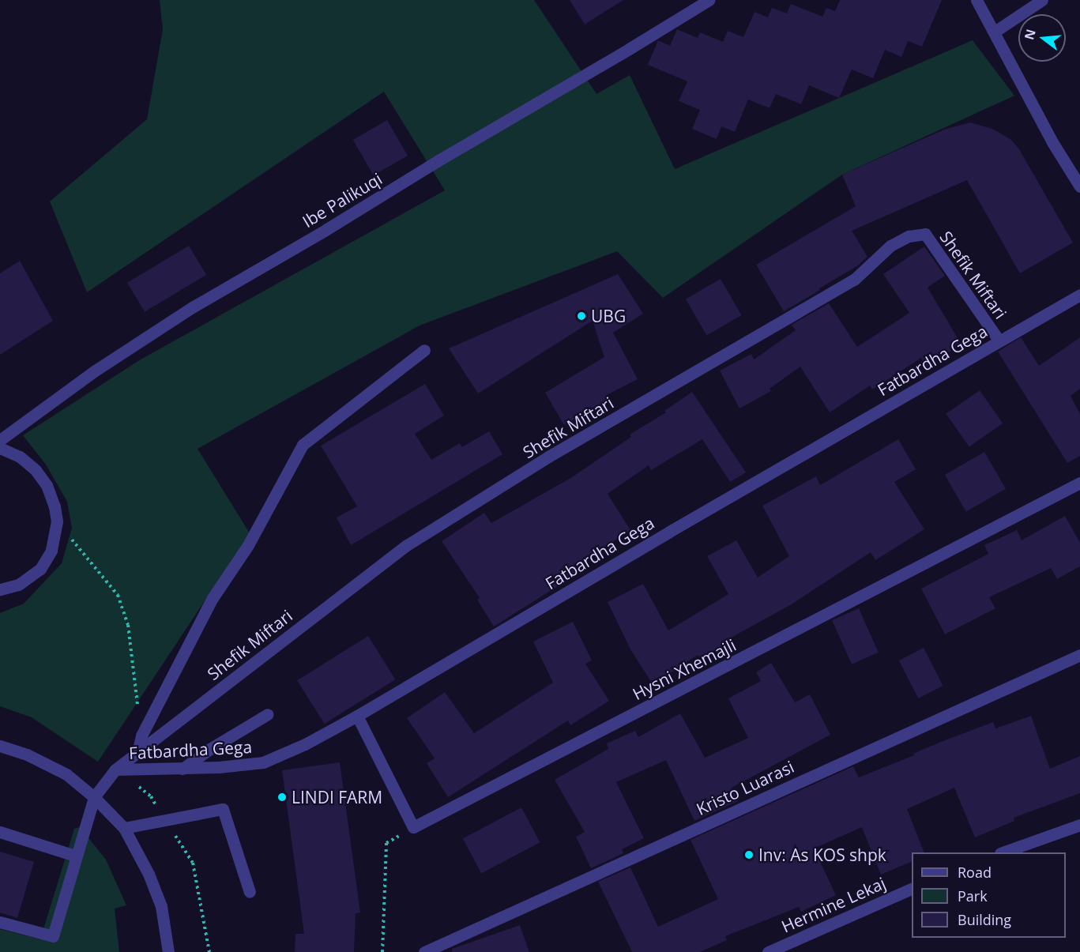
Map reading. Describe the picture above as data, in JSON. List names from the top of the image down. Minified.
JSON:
{"streets":{"street":["Ibe Palikuqi","Shefik Miftari","Fatbardha Gega","Hysni Xhemajli","Kristo Luarasi","Hermine Lekaj"]},"crossings":[["Shefik Miftari","Fatbardha Gega"]],"places":["UBG","LINDI FARM","Inv: As KOS shpk"],"legend":["Road","Park","Building"],"north":"left"}
